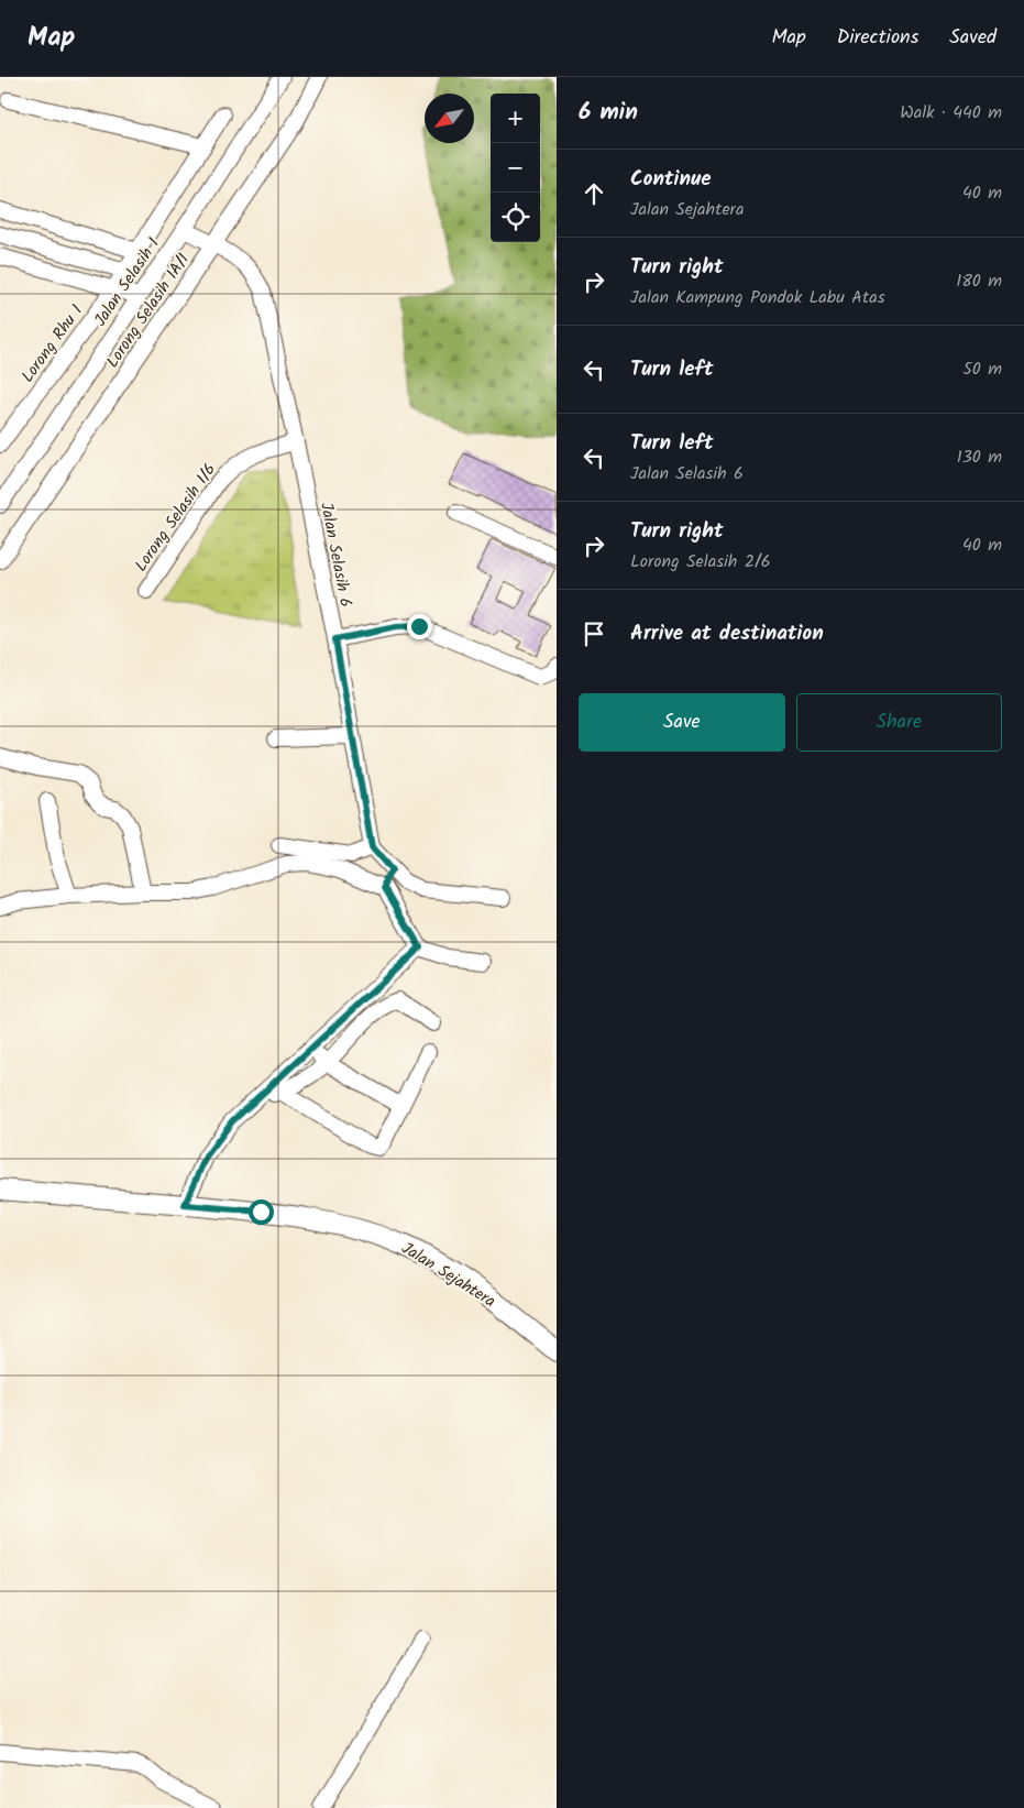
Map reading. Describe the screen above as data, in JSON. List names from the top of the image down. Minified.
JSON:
{"streets":{"main road":["Jalan Sejahtera"],"street":["Jalan Selasih 1","Lorong Selasih 1A/1","Lorong Rhu 1","Lorong Selasih 1/6","Jalan Selasih 6"]},"crossings":[["Jalan Selasih 1","Jalan Selasih 6"],["Lorong Selasih 1A/1","Jalan Selasih 6"],["Lorong Selasih 1/6","Jalan Selasih 6"]],"north":"bottom left","page":{"header":"Map","nav":["Map","Directions","Saved"],"heading":["6 min","Walk · 440 m"],"map_buttons":["+","−"],"list":[["Continue","Jalan Sejahtera","40 m"],["Turn right","Jalan Kampung Pondok Labu Atas","180 m"],["Turn left","50 m"],["Turn left","Jalan Selasih 6","130 m"],["Turn right","Lorong Selasih 2/6","40 m"],"Arrive at destination"],"buttons":["Save","Share"]}}
